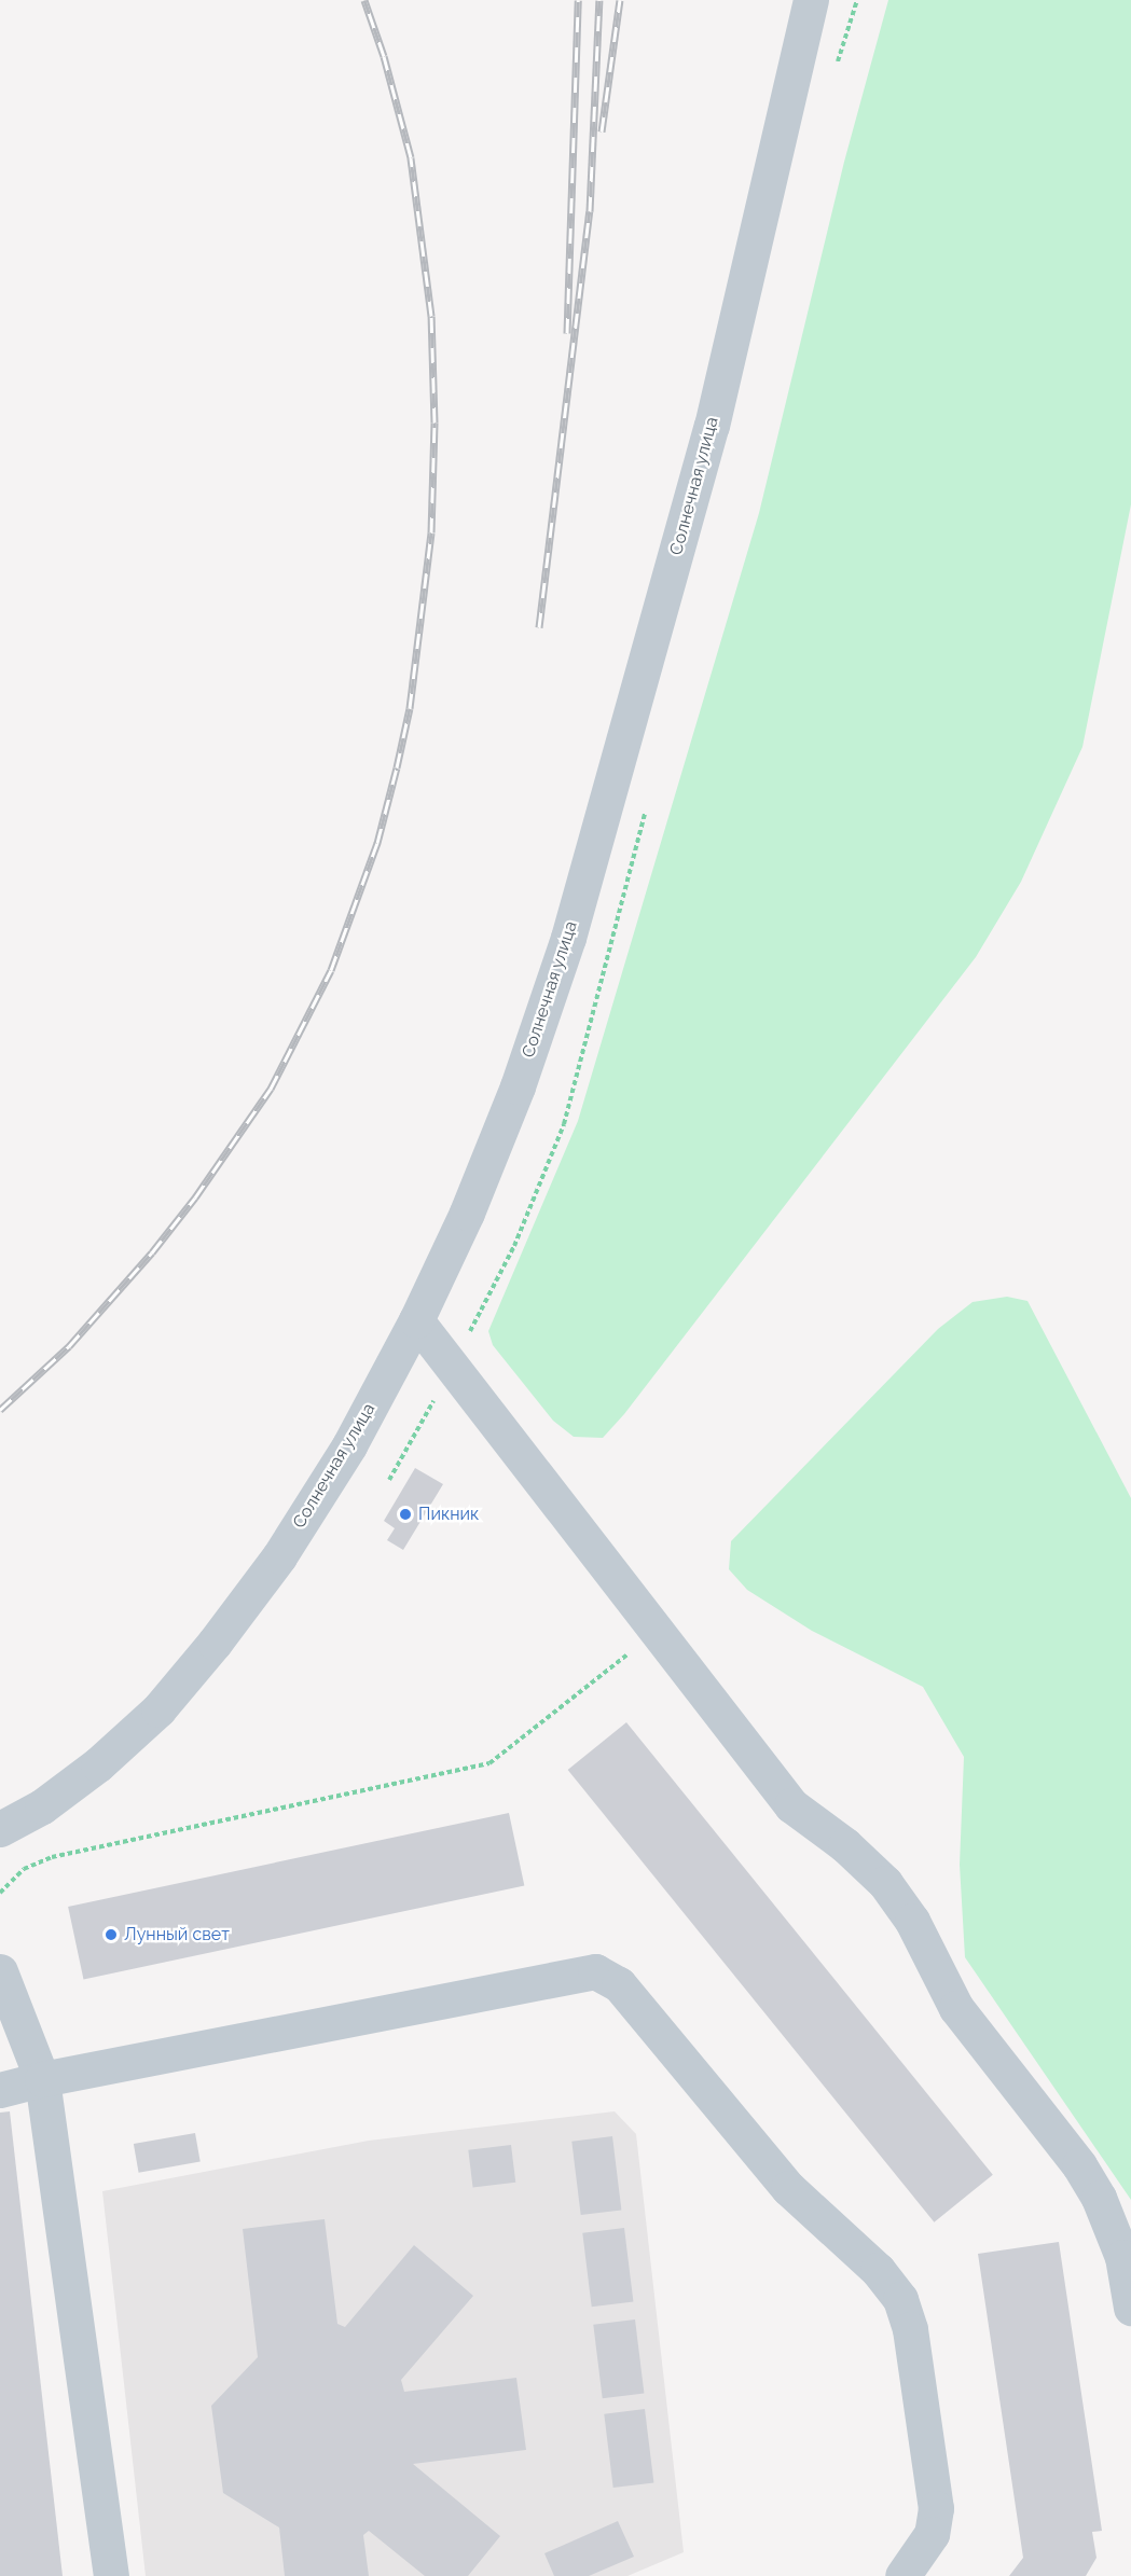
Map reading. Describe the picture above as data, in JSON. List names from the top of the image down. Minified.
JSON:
{"streets":{"street":["Солнечная улица"]},"places":["Пикник","Лунный свет"]}
